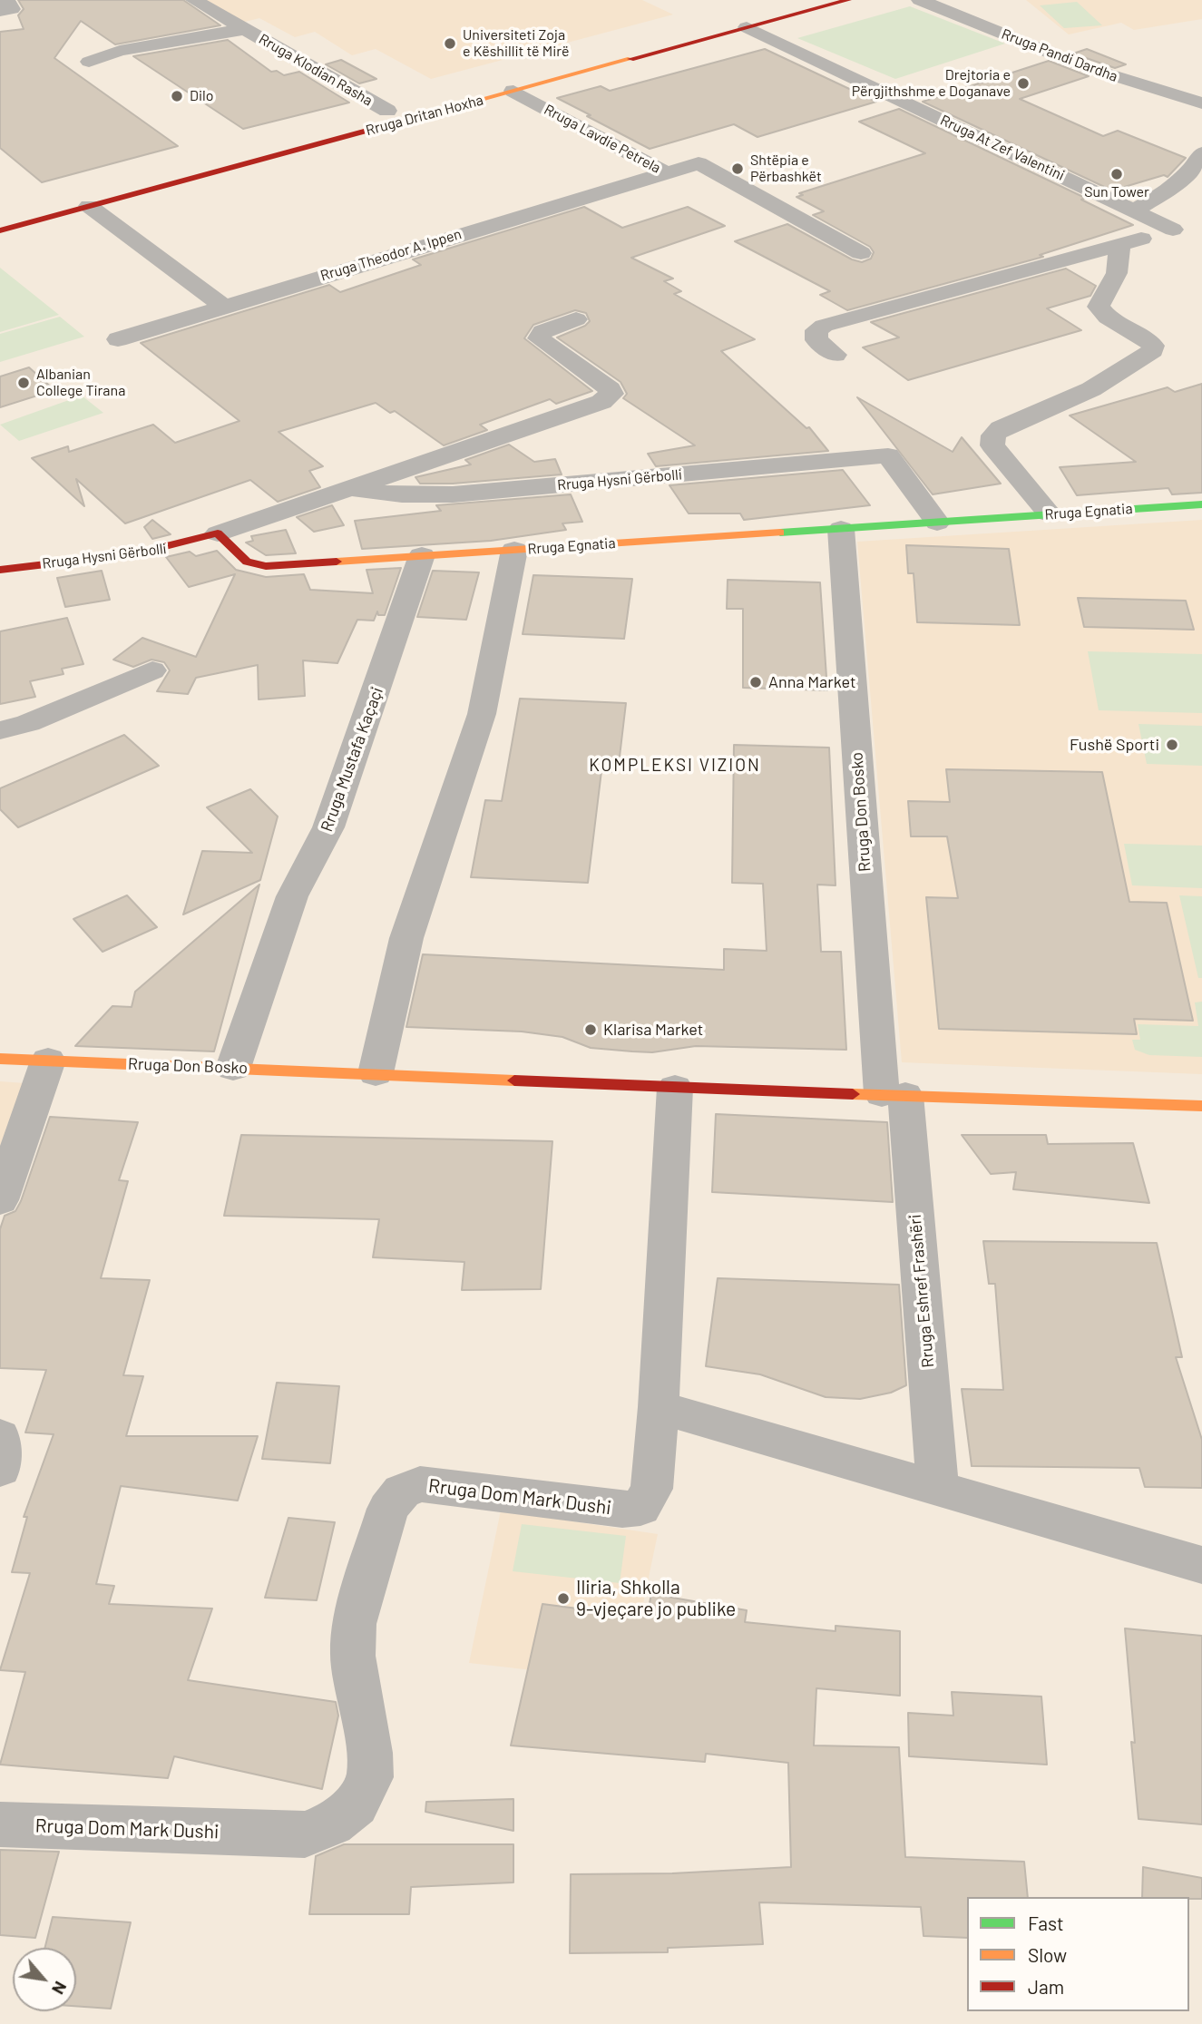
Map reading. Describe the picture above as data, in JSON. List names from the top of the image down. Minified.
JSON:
{"streets":{"main road":["Rruga Dritan Hoxha","Rruga Hysni Gërbolli","Rruga Egnatia","Rruga Don Bosko"],"street":["Rruga Pandi Dardha","Rruga Klodian Rasha","Rruga Lavdie Petrela","Rruga At Zef Valentini","Rruga Theodor A. Ippen","Rruga Mustafa Kaçaçi","Rruga Eshref Frashëri","Rruga Dom Mark Dushi"]},"crossings":[["Rruga Klodian Rasha","Rruga Dritan Hoxha"],["Rruga Dritan Hoxha","Rruga Lavdie Petrela"],["Rruga Dritan Hoxha","Rruga At Zef Valentini"],["Rruga Lavdie Petrela","Rruga Theodor A. Ippen"],["Rruga Hysni Gërbolli","Rruga Egnatia"],["Rruga Egnatia","Rruga Mustafa Kaçaçi"],["Rruga Egnatia","Rruga Don Bosko"],["Rruga Mustafa Kaçaçi","Rruga Don Bosko"],["Rruga Don Bosko","Rruga Eshref Frashëri"],["Rruga Don Bosko","Rruga Dom Mark Dushi"]],"districts":["KOMPLEKSI VIZION"],"places":["Universiteti Zoja e Këshillit të Mirë","Drejtoria e Përgjithshme e Doganave","Dilo","Shtëpia e Përbashkët","Sun Tower","Albanian College Tirana","Anna Market","Fushë Sporti","Klarisa Market","Iliria, Shkolla 9-vjeçare jo publike"],"legend":["Fast","Slow","Jam"],"north":"bottom right"}
